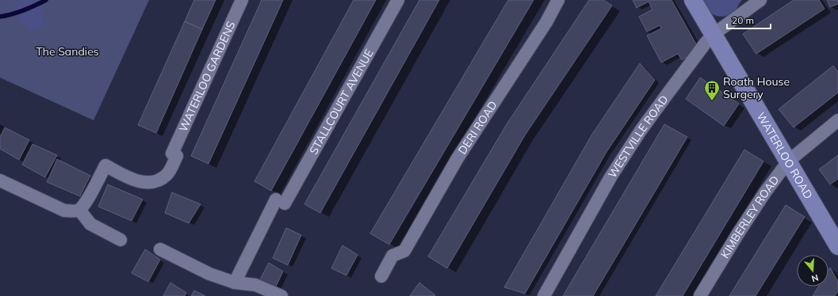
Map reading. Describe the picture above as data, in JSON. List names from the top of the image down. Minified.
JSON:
{"streets":{"street":["WATERLOO GARDENS","STALLCOURT AVENUE","DERI ROAD","WESTVILLE ROAD","WATERLOO ROAD","KIMBERLEY ROAD"]},"crossings":[["WESTVILLE ROAD","WATERLOO ROAD"],["WATERLOO ROAD","KIMBERLEY ROAD"]],"parks":["The Sandies"],"places":{"building":["Roath House Surgery"]},"scale_bar":"20 m","north":"bottom"}
